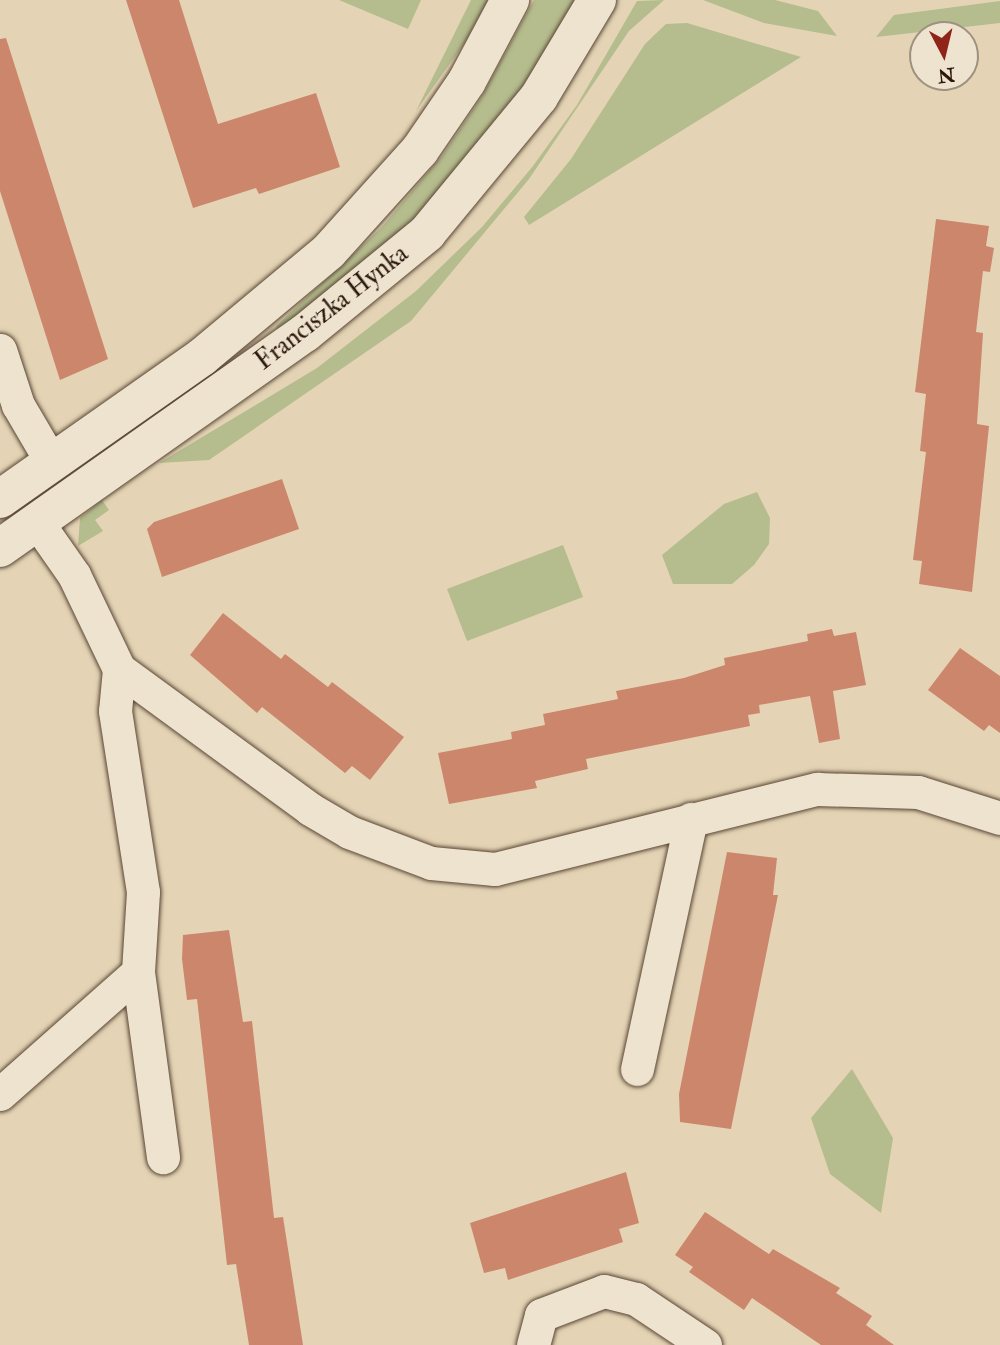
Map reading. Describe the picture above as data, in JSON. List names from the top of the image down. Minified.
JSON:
{"streets":{"main road":["Franciszka Hynka"]},"north":"bottom"}
